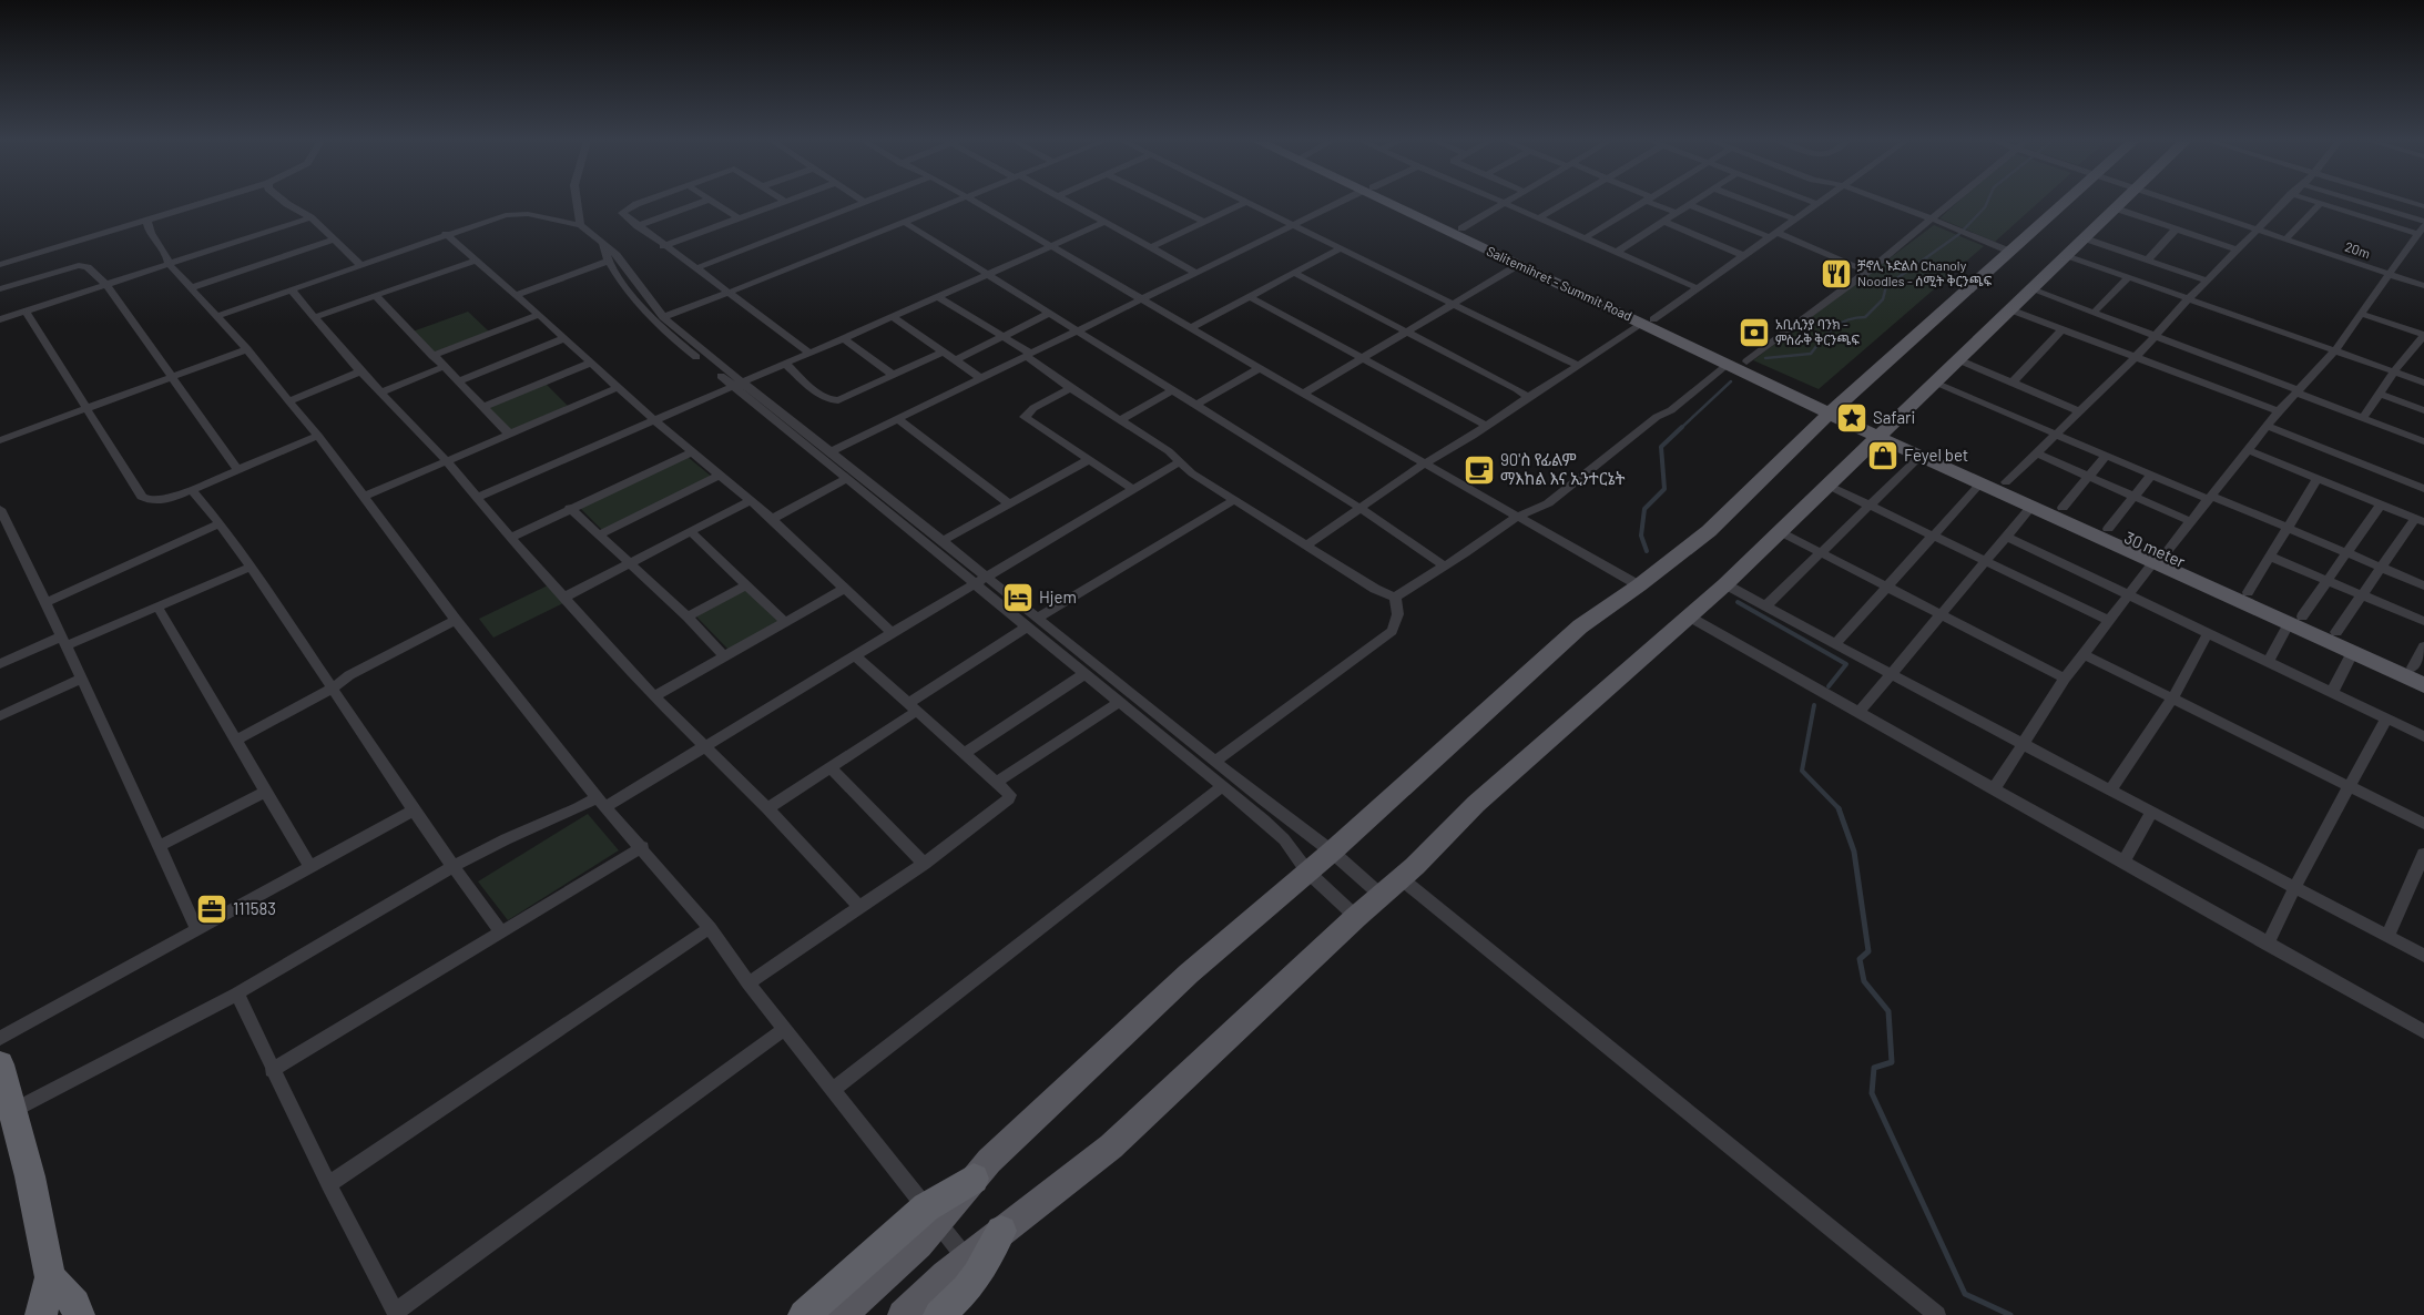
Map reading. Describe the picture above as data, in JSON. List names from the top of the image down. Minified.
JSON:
{"streets":{"main road":["Salitemihret - Summit Road","30 meter"],"street":["20m"]},"places":{"restaurant":["ቻኖሊ ኑድልስ Chanoly Noodles - ሰሚት ቅርንጫፍ"],"bank":["አቢሲንያ ባንክ - ምስራቅ ቅርንጫፍ"],"place":["Safari"],"shop":["Feyel bet"],"cafe":["90'ስ የፊልም ማእከል እና ኢንተርኔት"],"hotel":["Hjem"],"office":["111583"]}}
